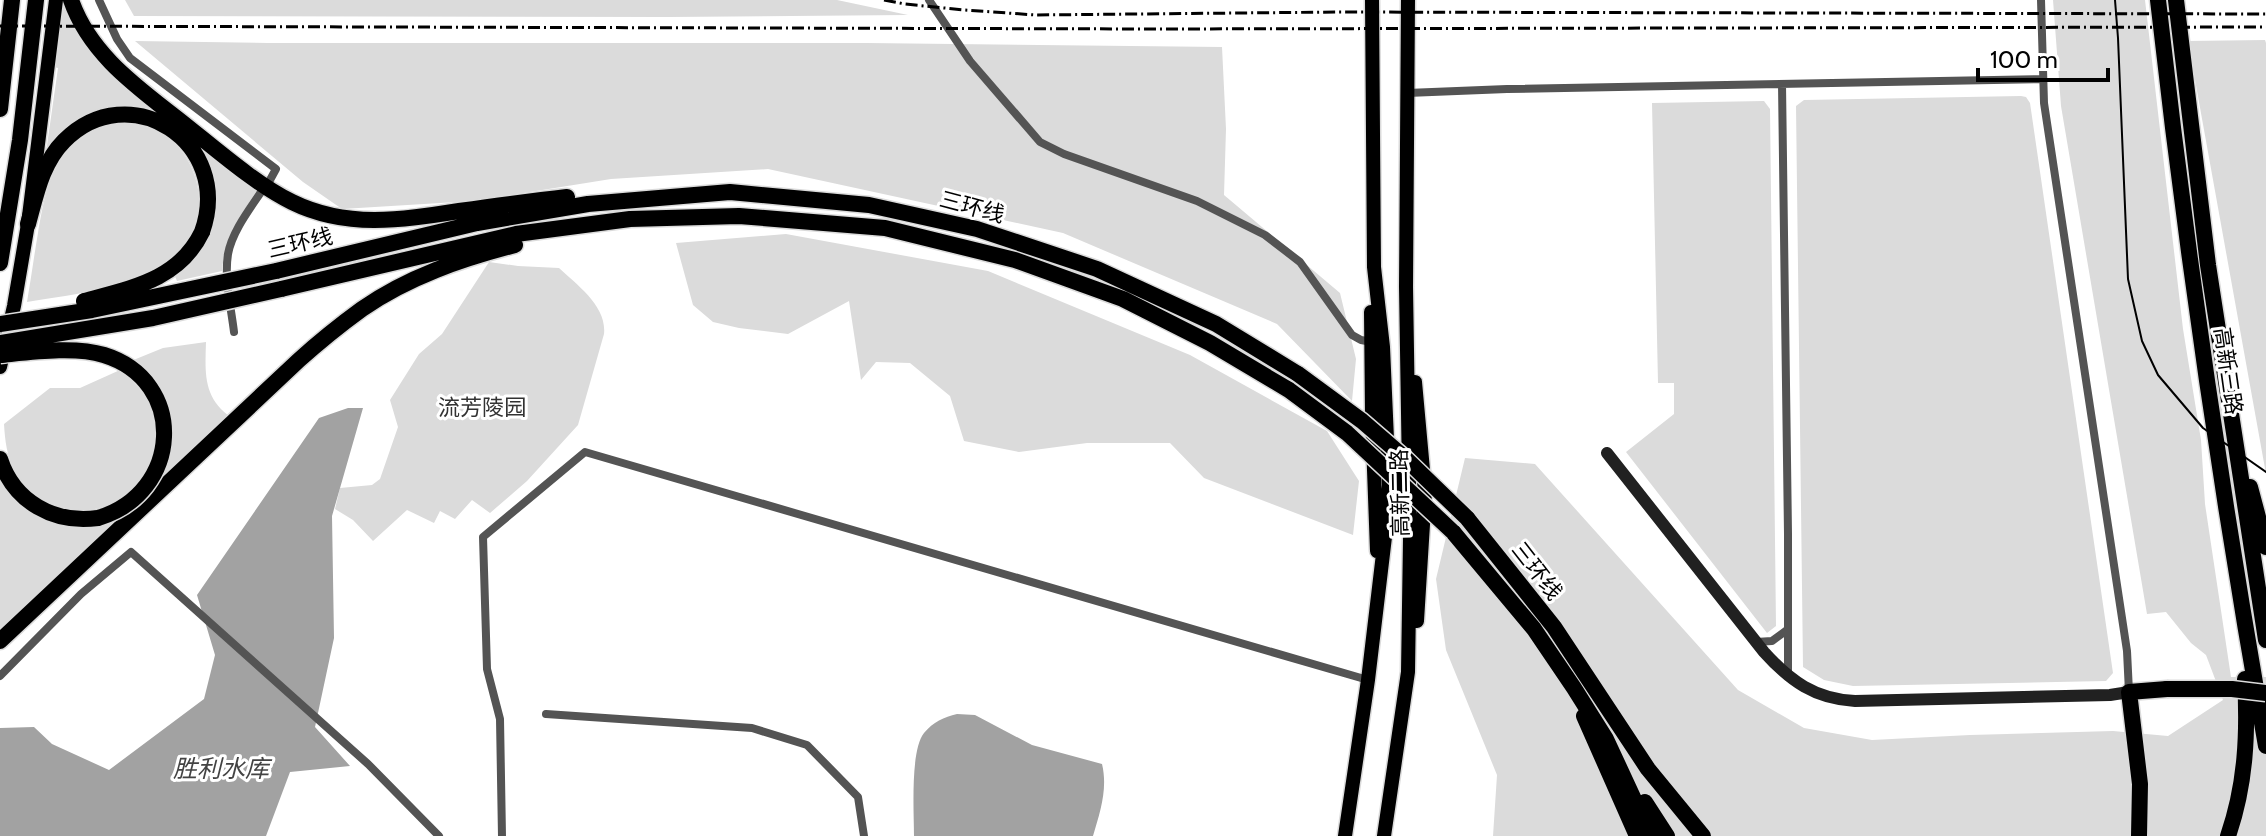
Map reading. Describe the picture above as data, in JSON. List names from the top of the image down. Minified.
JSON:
{"streets":{"highway":["三环线","高新三路"],"main road":["高新二路"]},"water":["胜利水库"],"parks":["流芳陵园"],"scale_bar":"100 m"}
